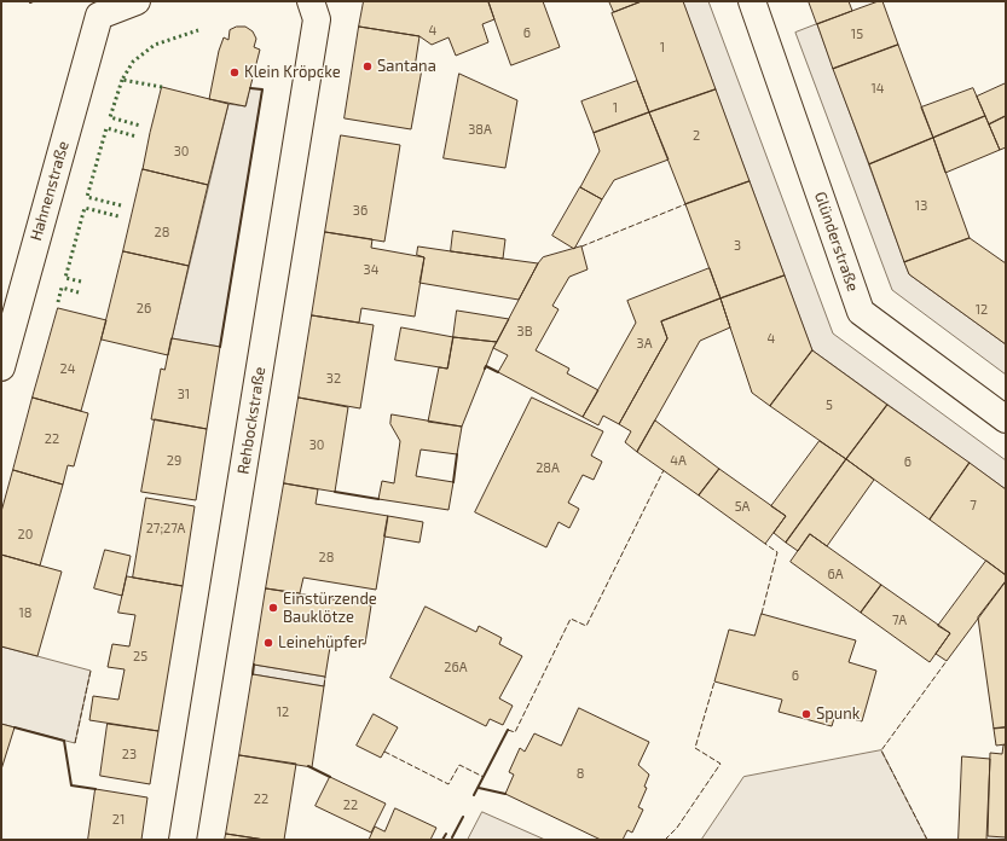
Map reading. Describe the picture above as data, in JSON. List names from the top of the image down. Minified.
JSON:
{"streets":{"street":["Hahnenstraße","Glünderstraße","Rehbockstraße"]},"places":["Santana","Klein Kröpcke","Einstürzende Bauklötze","Leinehüpfer","Spunk"],"house_numbers":["4","6","15","1","14","1","38A","2","30","13","36","28","3","34","26","12","3B","4","3A","24","32","31","5","22","30","29","4A","6","28A","7","5A","27;27A","20","28","6A","18","7A","25","26A","6","12","23","8","22","22","21"]}
